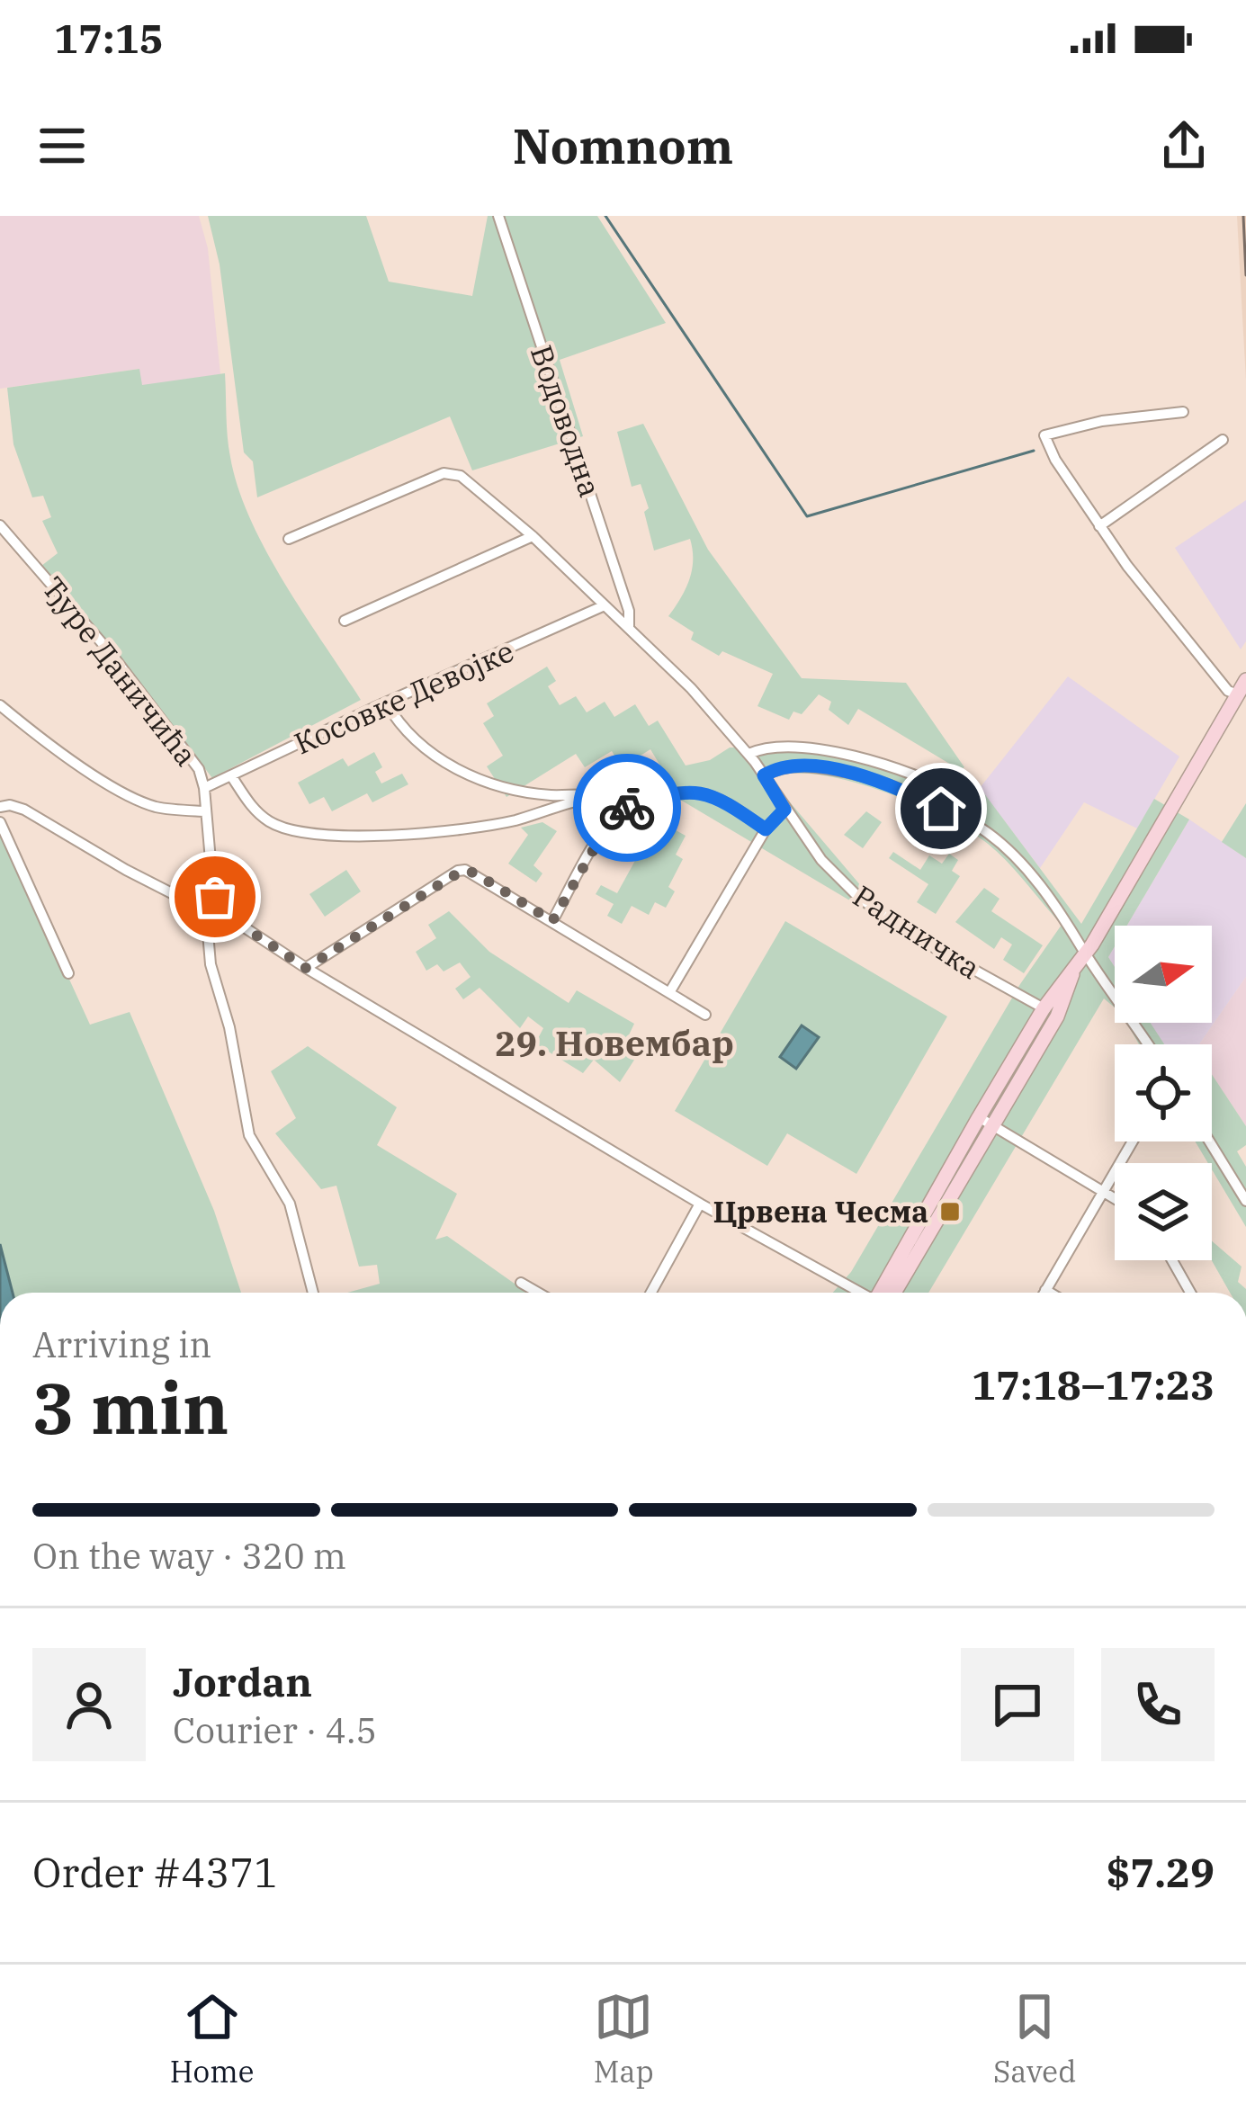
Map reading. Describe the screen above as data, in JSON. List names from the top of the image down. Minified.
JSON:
{"streets":{"street":["Водоводна","Ђуре Даничића","Косовке Девојке","Радничка"]},"crossings":[["Водоводна","Радничка"],["Ђуре Даничића","Косовке Девојке"]],"districts":["29. Новембар"],"places":{"transit":["Црвена Чесма"]},"north":"right","page":{"status":"17:15","header":"Nomnom","heading":["3 min","Arriving in","17:18–17:23"],"panel":["Jordan","Courier · 4.5","Order #4371","$7.29"],"bar":"On the way · 320 m","tabs":["Home","Map","Saved"]}}
